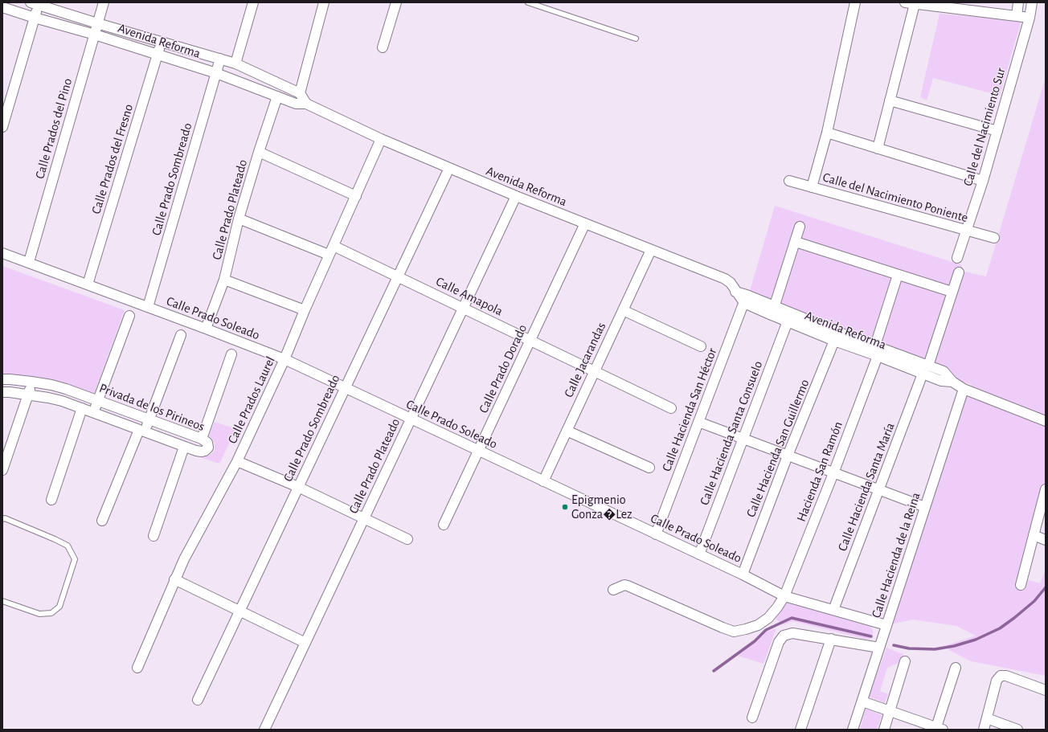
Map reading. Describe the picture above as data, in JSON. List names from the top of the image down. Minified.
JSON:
{"streets":{"street":["Avenida Reforma","Calle del Nacimiento Sur","Calle Prados del Pino","Calle Prados del Fresno","Calle Prado Sombreado","Calle del Nacimiento Poniente","Calle Prado Plateado","Calle Amapola","Calle Prado Soleado","Calle Jacarandas","Calle Prado Dorado","Calle Prados Laurel","Privada de los Pirineos","Calle Hacienda San Héctor","Calle Hacienda Santa Consuelo","Calle Hacienda San Guillermo","Hacienda San Ramón","Calle Hacienda Santa María","Calle Hacienda de la Reina"]},"crossings":[["Avenida Reforma","Calle Prados del Pino"],["Avenida Reforma","Calle Prados del Fresno"],["Avenida Reforma","Calle Prado Sombreado"],["Avenida Reforma","Calle Prado Plateado"],["Avenida Reforma","Calle Jacarandas"],["Avenida Reforma","Calle Prado Dorado"],["Avenida Reforma","Calle Prados Laurel"],["Avenida Reforma","Calle Hacienda San Héctor"],["Avenida Reforma","Calle Hacienda Santa Consuelo"],["Avenida Reforma","Calle Hacienda San Guillermo"],["Avenida Reforma","Hacienda San Ramón"],["Avenida Reforma","Calle Hacienda Santa María"],["Avenida Reforma","Calle Hacienda de la Reina"],["Calle del Nacimiento Sur","Calle del Nacimiento Poniente"],["Calle Prados del Pino","Calle Prado Soleado"],["Calle Prados del Fresno","Calle Prado Soleado"],["Calle Prado Sombreado","Calle Amapola"],["Calle Prado Sombreado","Calle Prado Soleado"],["Calle Prado Plateado","Calle Amapola"],["Calle Prado Plateado","Calle Prado Soleado"],["Calle Amapola","Calle Jacarandas"],["Calle Amapola","Calle Prado Dorado"],["Calle Amapola","Calle Prados Laurel"],["Calle Prado Soleado","Calle Jacarandas"],["Calle Prado Soleado","Calle Prado Dorado"],["Calle Prado Soleado","Calle Prados Laurel"],["Calle Prado Soleado","Calle Hacienda San Héctor"],["Calle Prado Soleado","Calle Hacienda Santa Consuelo"],["Calle Prado Soleado","Calle Hacienda San Guillermo"],["Calle Prado Soleado","Hacienda San Ramón"],["Calle Prado Soleado","Calle Hacienda Santa María"],["Calle Prado Soleado","Calle Hacienda de la Reina"]],"places":["Epigmenio Gonza�Lez"]}
